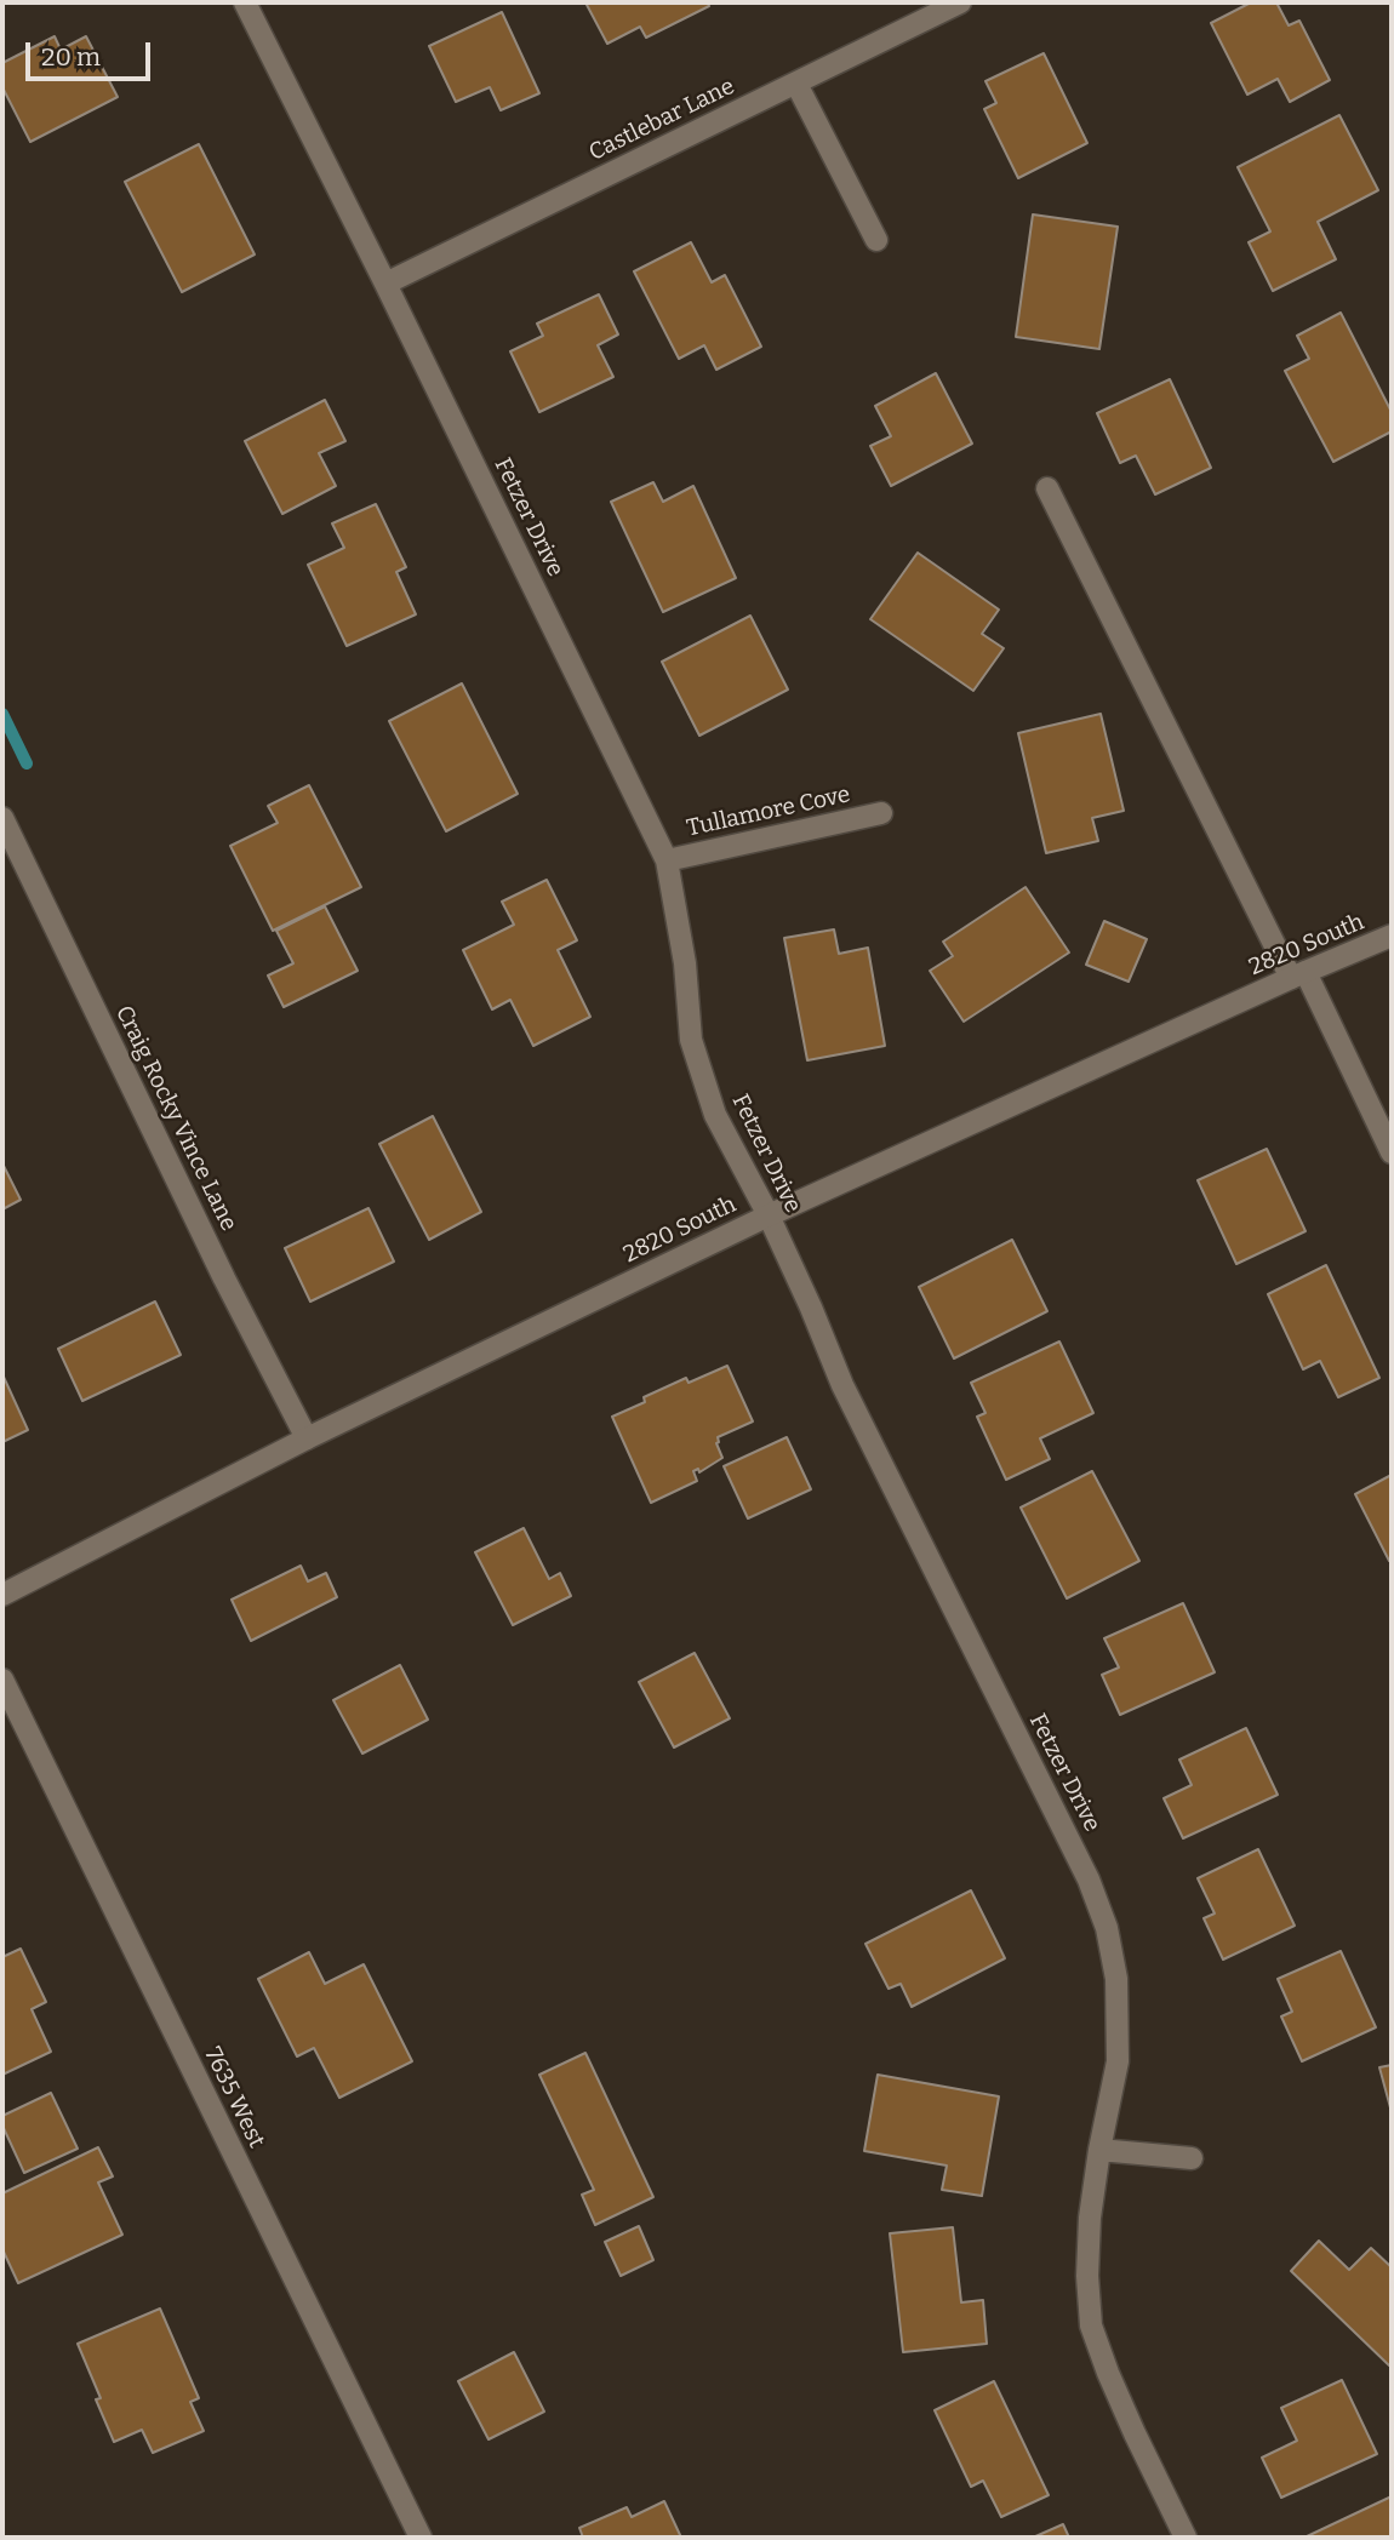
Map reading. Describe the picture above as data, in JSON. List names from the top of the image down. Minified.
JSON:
{"streets":{"street":["Castlebar Lane","Fetzer Drive","Tullamore Cove","2820 South","Craig Rocky Vince Lane","7635 West"]},"crossings":[["Castlebar Lane","Fetzer Drive"],["Fetzer Drive","Tullamore Cove"],["Fetzer Drive","2820 South"],["2820 South","Craig Rocky Vince Lane"]],"scale_bar":"20 m"}
